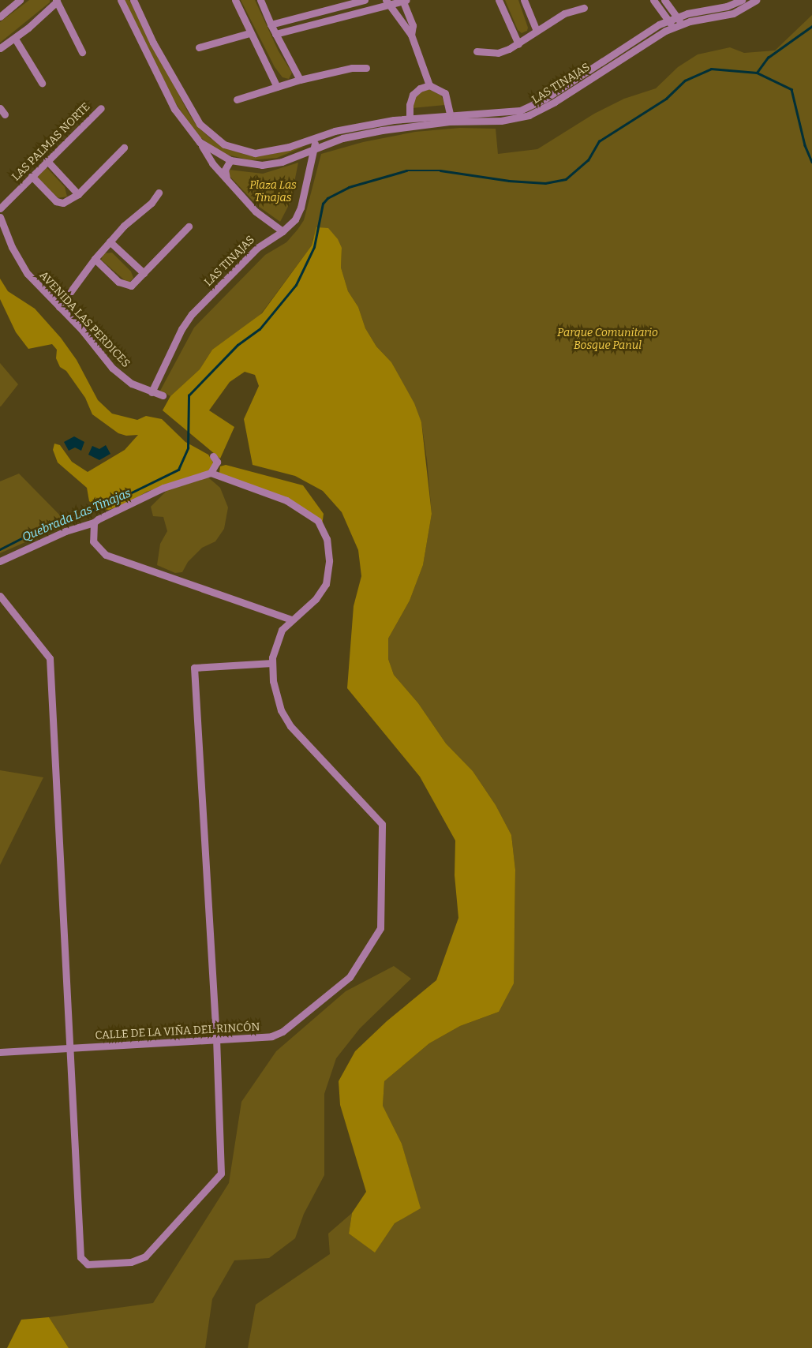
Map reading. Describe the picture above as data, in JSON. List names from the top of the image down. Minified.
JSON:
{"streets":{"street":["LAS TINAJAS","LAS PALMAS NORTE","AVENIDA LAS PERDICES","CALLE DE LA VIÑA DEL RINCÓN"]},"crossings":[["LAS TINAJAS","AVENIDA LAS PERDICES"]],"water":["Quebrada Las Tinajas"],"parks":["Plaza Las Tinajas","Parque Comunitario Bosque Panul"]}
